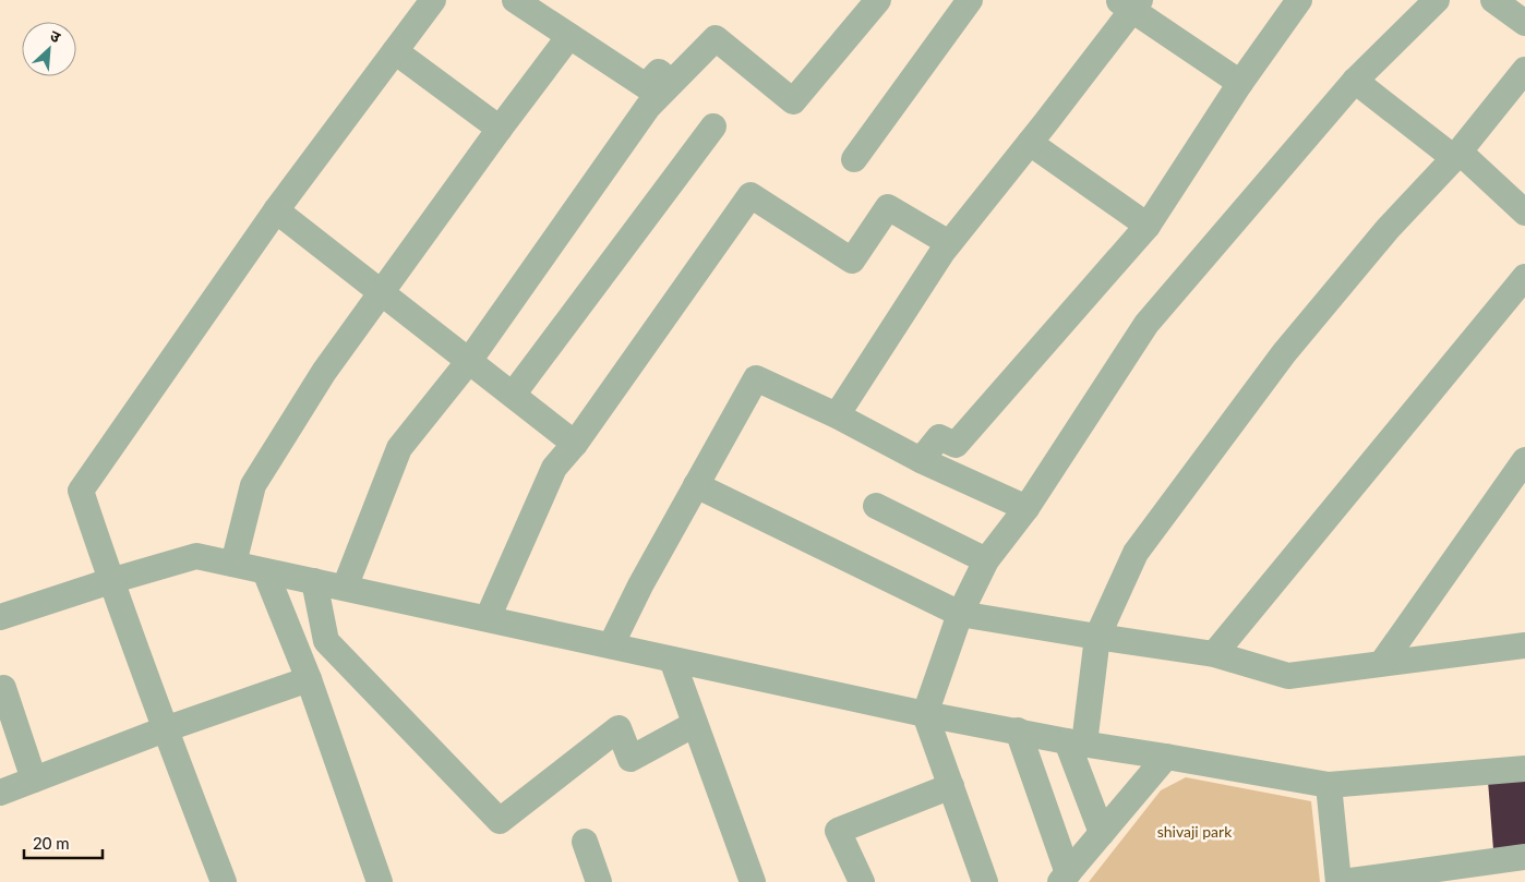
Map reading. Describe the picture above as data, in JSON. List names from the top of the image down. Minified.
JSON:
{"parks":["shivaji park"],"scale_bar":"20 m","north":"top right"}
